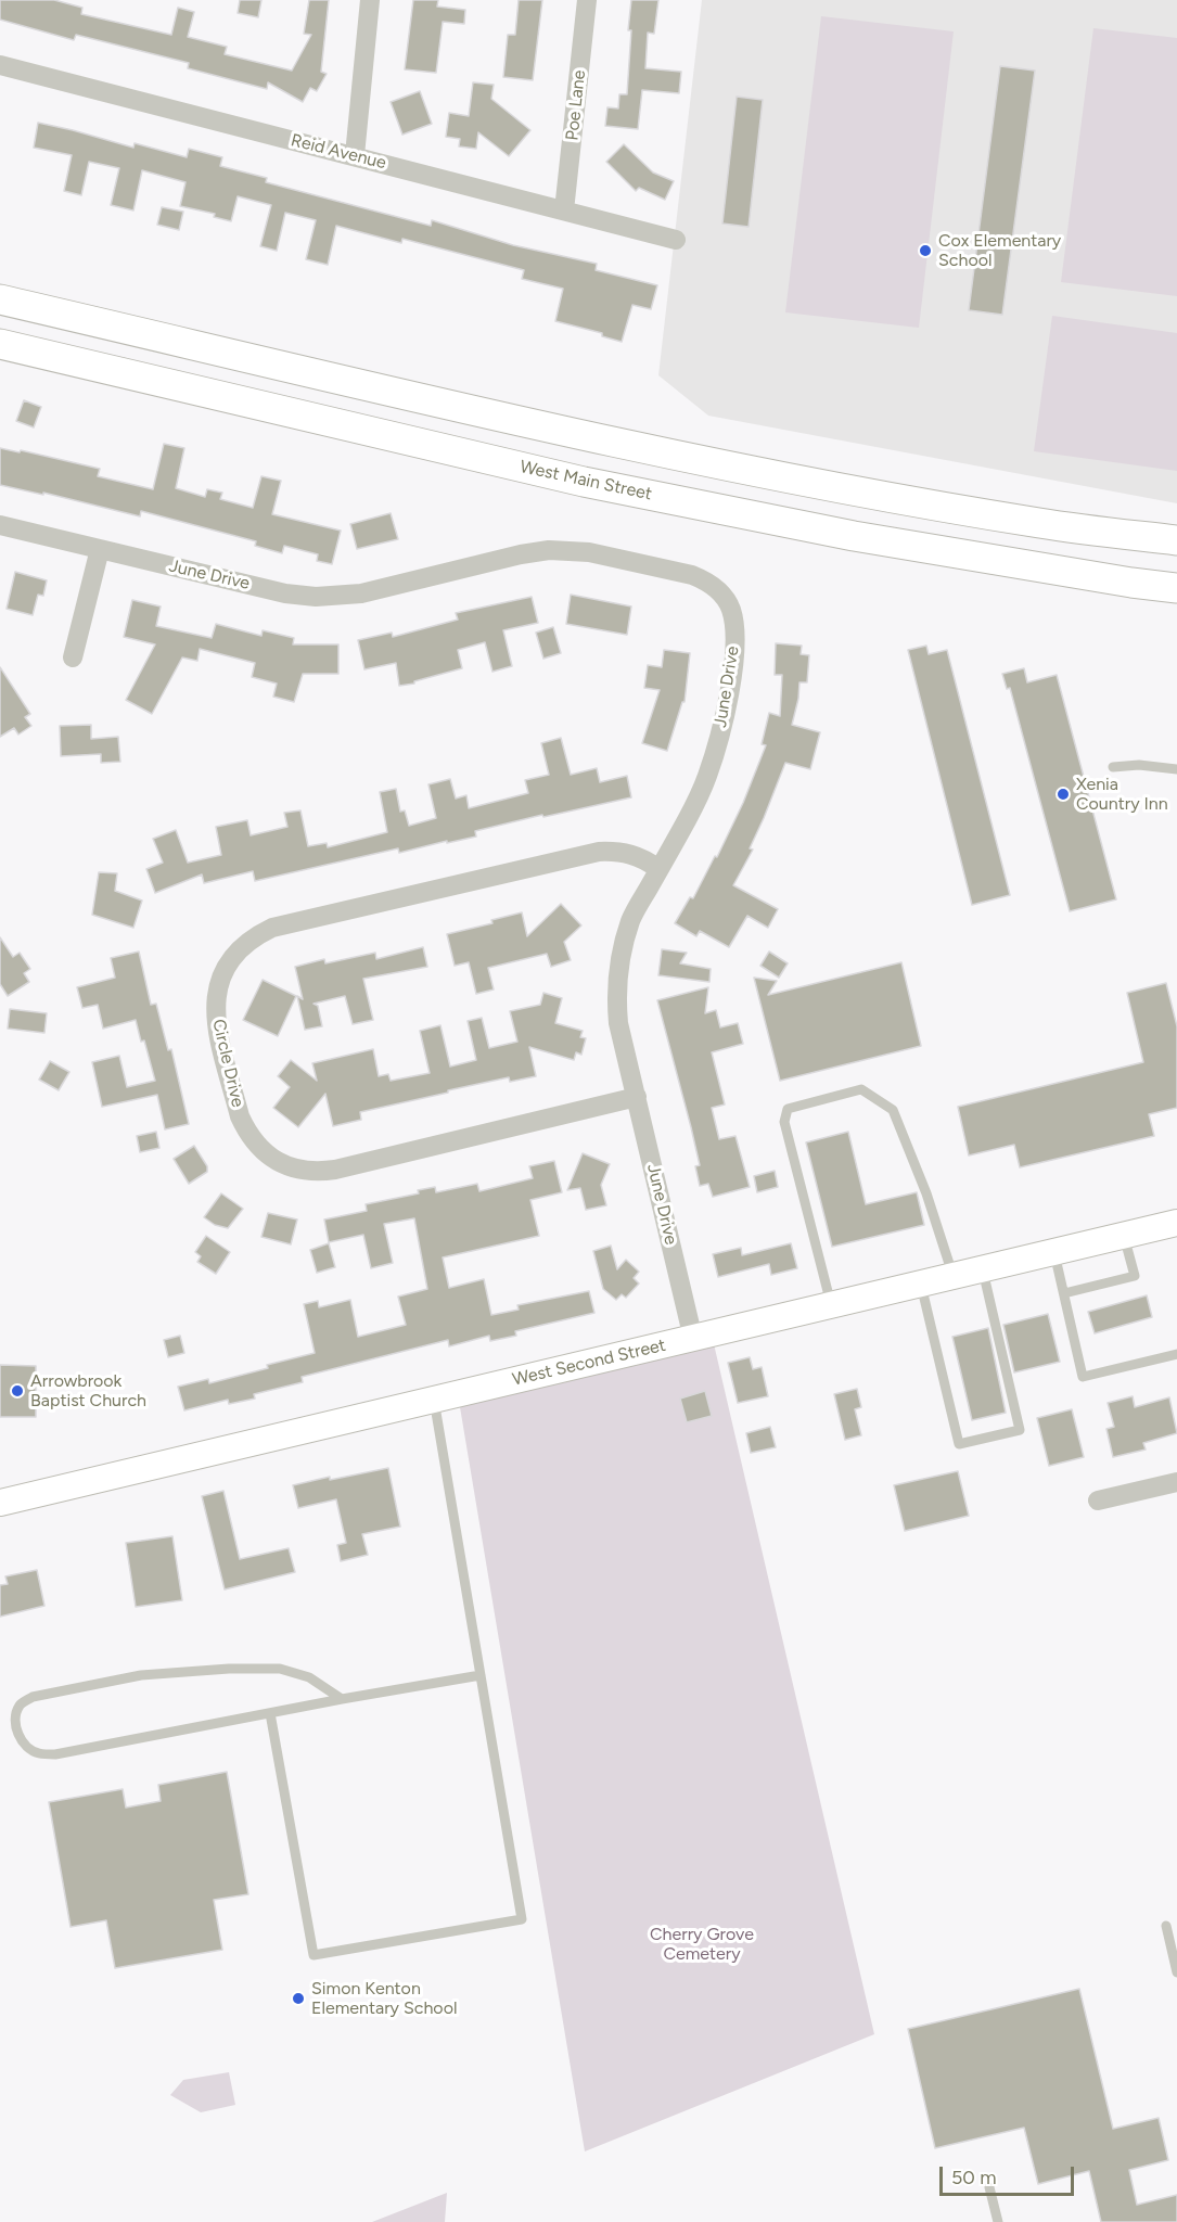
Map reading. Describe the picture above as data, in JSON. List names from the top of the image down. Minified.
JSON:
{"streets":{"main road":["West Main Street","West Second Street"],"street":["Poe Lane","Reid Avenue","June Drive","Circle Drive"]},"crossings":[["Poe Lane","Reid Avenue"],["June Drive","Circle Drive"],["June Drive","West Second Street"]],"parks":["Cherry Grove Cemetery"],"places":["Cox Elementary School","Xenia Country Inn","Arrowbrook Baptist Church","Simon Kenton Elementary School"],"scale_bar":"50 m"}
